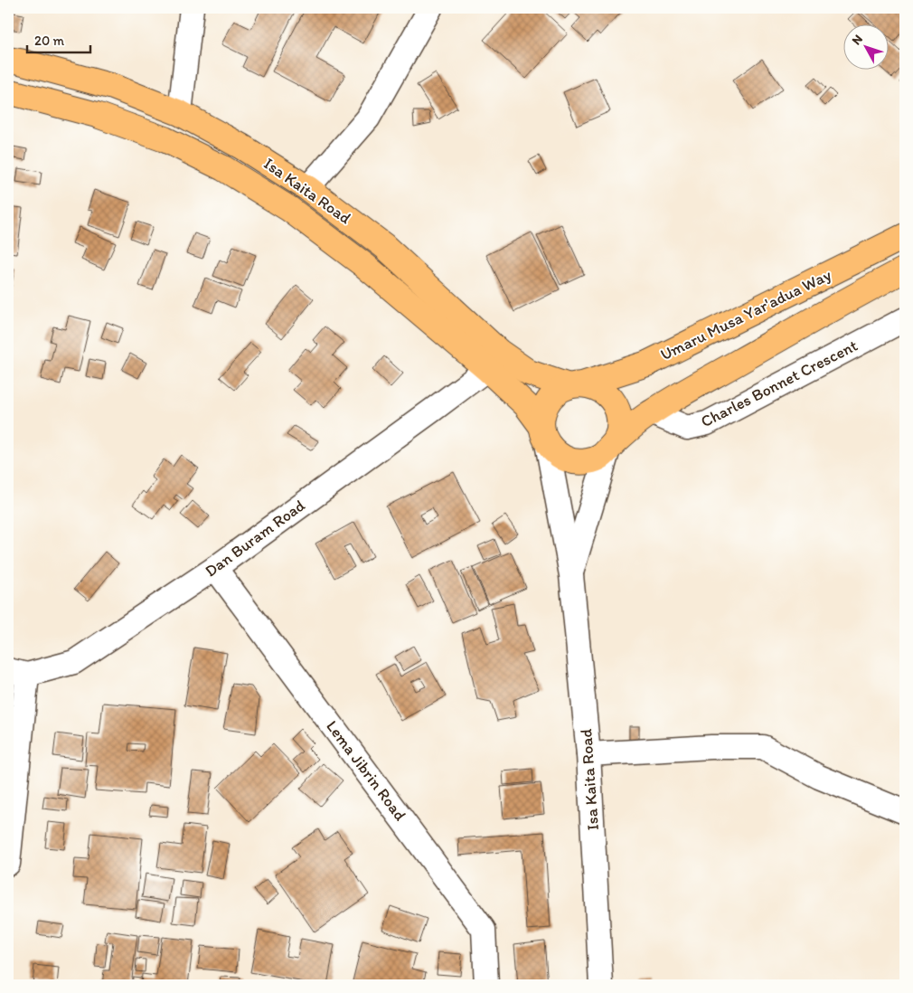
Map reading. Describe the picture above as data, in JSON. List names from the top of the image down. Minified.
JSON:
{"streets":{"main road":["Isa Kaita Road","Umaru Musa Yar'adua Way"],"street":["Charles Bonnet Crescent","Dan Buram Road","Lema Jibrin Road"]},"crossings":[["Isa Kaita Road","Umaru Musa Yar'adua Way"],["Isa Kaita Road","Dan Buram Road"],["Umaru Musa Yar'adua Way","Charles Bonnet Crescent"],["Dan Buram Road","Lema Jibrin Road"]],"scale_bar":"20 m","north":"top left"}
